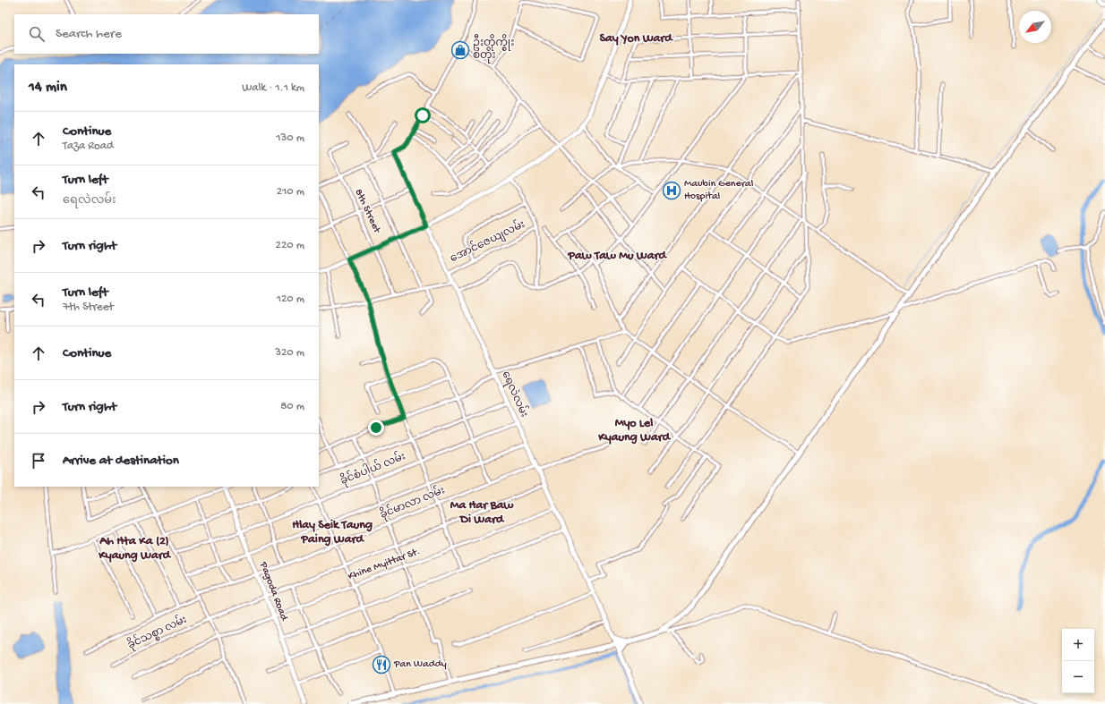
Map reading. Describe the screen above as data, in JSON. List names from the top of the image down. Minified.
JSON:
{"streets":{"main road":["ရေလဲလမ်း","Pagoda Road"],"street":["8th Street","အောင်ဇေယျလမ်း","ခိုင်စံပါယ် လမ်း","ခိုင်မာလာ လမ်း","Khine Myittar St.","ခိုင်သစ္စာ လမ်း"]},"crossings":[["အောင်ဇေယျလမ်း","ရေလဲလမ်း"],["ရေလဲလမ်း","ခိုင်စံပါယ် လမ်း"],["ရေလဲလမ်း","ခိုင်မာလာ လမ်း"],["ရေလဲလမ်း","Khine Myittar St."],["ရေလဲလမ်း","ခိုင်သစ္စာ လမ်း"],["ခိုင်စံပါယ် လမ်း","Pagoda Road"],["ခိုင်မာလာ လမ်း","Pagoda Road"],["Khine Myittar St.","Pagoda Road"],["Pagoda Road","ခိုင်သစ္စာ လမ်း"]],"districts":["Say Yon Ward","Paw Taw Mu Ward","Myo Lel Kyaung Ward","Ma Har Baw Di Ward","Hlay Seik Taung Paing Ward","Ah Hta Ka (2) Kyaung Ward"],"places":{"shop":["ဦးတိုက္စိုး စတိုး"],"hospital":["Maubin General Hospital"],"restaurant":["Pan Waddy"]},"north":"bottom left","page":{"search":"Search here","heading":["14 min","Walk · 1.1 km"],"list":[["Continue","Taza Road","130 m"],["Turn left","ရေလဲလမ်း","210 m"],["Turn right","220 m"],["Turn left","7th Street","120 m"],["Continue","320 m"],["Turn right","80 m"],"Arrive at destination"],"map_buttons":["+","−"]}}
